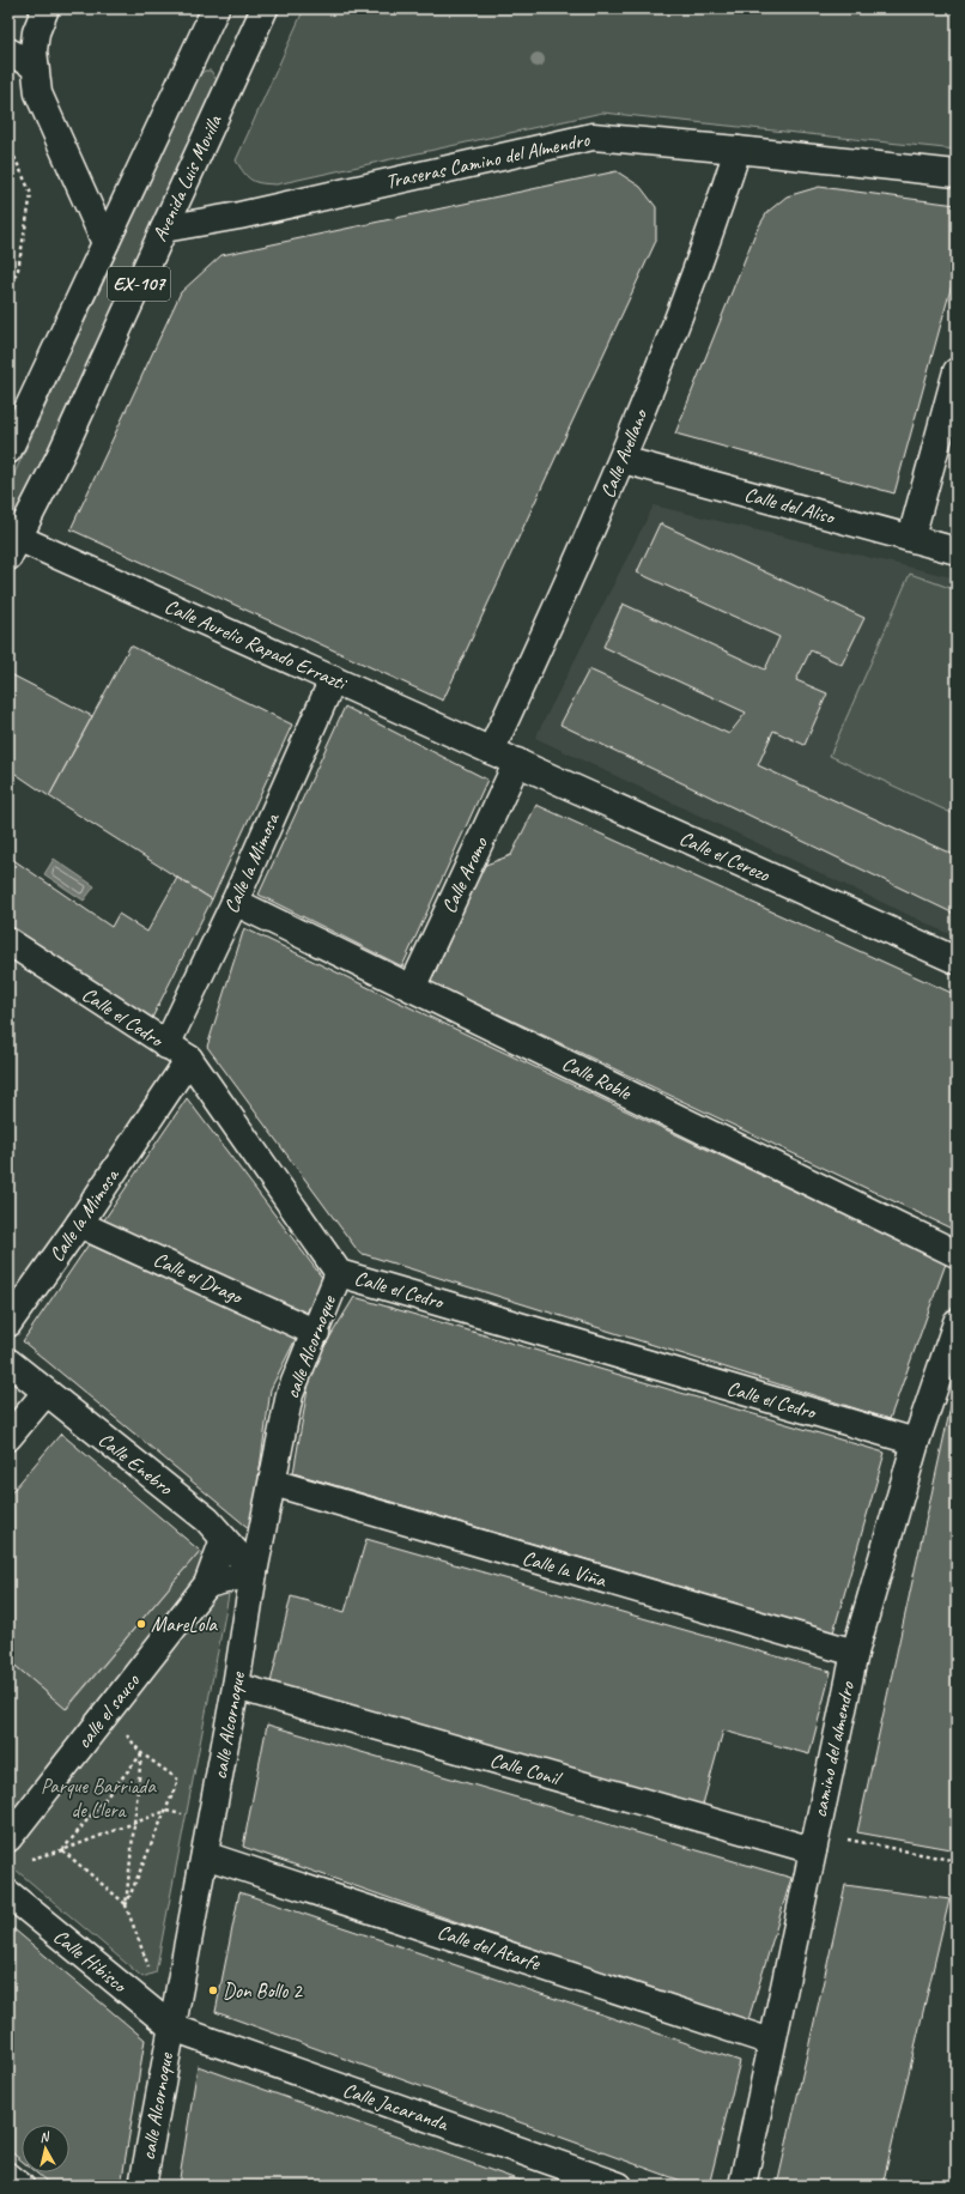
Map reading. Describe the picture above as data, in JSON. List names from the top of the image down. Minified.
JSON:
{"streets":{"street":["Traseras Camino del Almendro","Avenida Luis Movilla","EX-107","Calle Avellano","Calle del Aliso","Calle Aurelio Rapado Errazti","Calle el Cerezo","Calle la Mimosa","Calle Aromo","Calle el Cedro","Calle Roble","Calle el Drago","calle Alcornoque","Calle Enebro","Calle la Viña","calle el sauco","camino del almendro","Calle Conil","Calle del Atarfe","Calle Hibisco","Calle Jacaranda"]},"crossings":[["Traseras Camino del Almendro","Avenida Luis Movilla"],["Traseras Camino del Almendro","Calle Avellano"],["Avenida Luis Movilla","Calle Aurelio Rapado Errazti"],["Calle Avellano","Calle del Aliso"],["Calle Avellano","Calle Aurelio Rapado Errazti"],["Calle Avellano","Calle el Cerezo"],["Calle Aurelio Rapado Errazti","Calle el Cerezo"],["Calle Aurelio Rapado Errazti","Calle la Mimosa"],["Calle el Cerezo","Calle Aromo"],["Calle la Mimosa","Calle el Cedro"],["Calle la Mimosa","Calle Roble"],["Calle la Mimosa","Calle el Drago"],["Calle Aromo","Calle Roble"],["Calle el Cedro","calle Alcornoque"],["Calle el Cedro","camino del almendro"],["Calle el Drago","calle Alcornoque"],["calle Alcornoque","Calle Enebro"],["calle Alcornoque","Calle la Viña"],["calle Alcornoque","Calle Conil"],["calle Alcornoque","Calle del Atarfe"],["calle Alcornoque","Calle Hibisco"],["calle Alcornoque","Calle Jacaranda"],["Calle Enebro","calle el sauco"],["Calle la Viña","camino del almendro"],["camino del almendro","Calle Conil"],["camino del almendro","Calle del Atarfe"],["Calle Hibisco","Calle Jacaranda"]],"parks":["Parque Barriada de Llera"],"places":["MareLola","Don Bollo 2"],"north":"top"}
